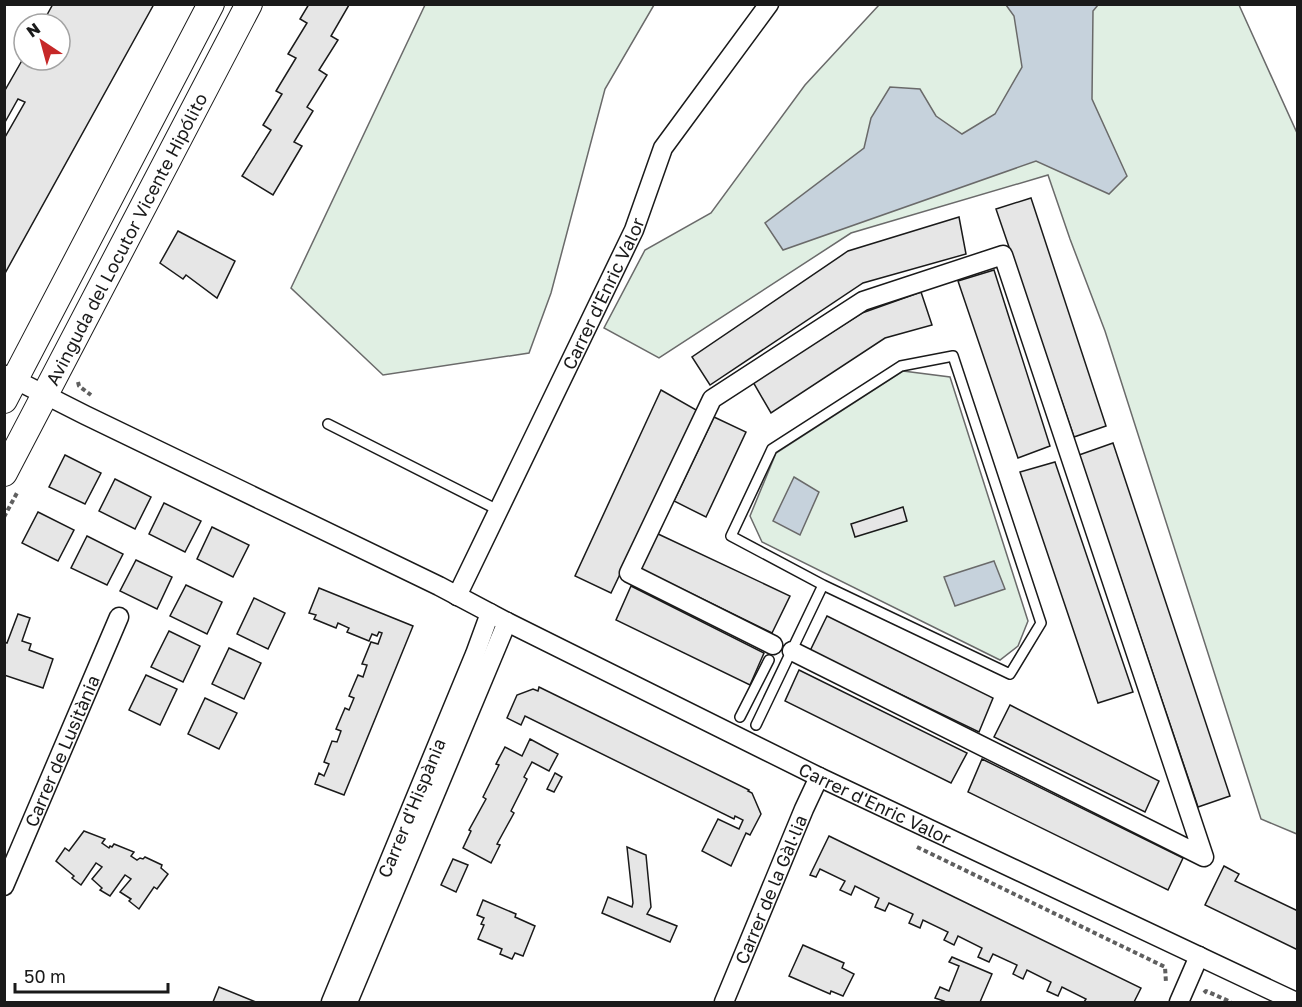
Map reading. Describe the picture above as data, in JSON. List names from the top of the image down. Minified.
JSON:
{"streets":{"main road":["Avinguda del Locutor Vicente Hipólito"],"street":["Carrer d'Enric Valor","Carrer de Lusitània","Carrer d'Hispània","Carrer de la Gàl·lia"]},"crossings":[["Avinguda del Locutor Vicente Hipólito","Carrer d'Enric Valor"],["Carrer d'Enric Valor","Carrer d'Hispània"],["Carrer d'Enric Valor","Carrer de la Gàl·lia"]],"scale_bar":"50 m","north":"top left"}
